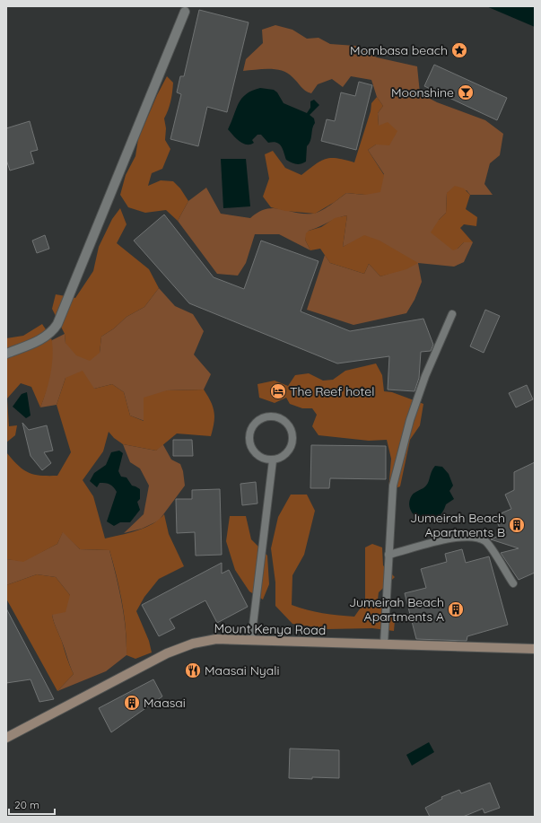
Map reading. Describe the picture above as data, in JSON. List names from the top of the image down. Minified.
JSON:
{"streets":{"main road":["Mount Kenya Road"]},"places":{"place":["Mombasa beach"],"bar":["Moonshine"],"hotel":["The Reef hotel"],"building":["Jumeirah Beach Apartments B","Jumeirah Beach Apartments A","Maasai"],"restaurant":["Maasai Nyali"]},"scale_bar":"20 m"}
